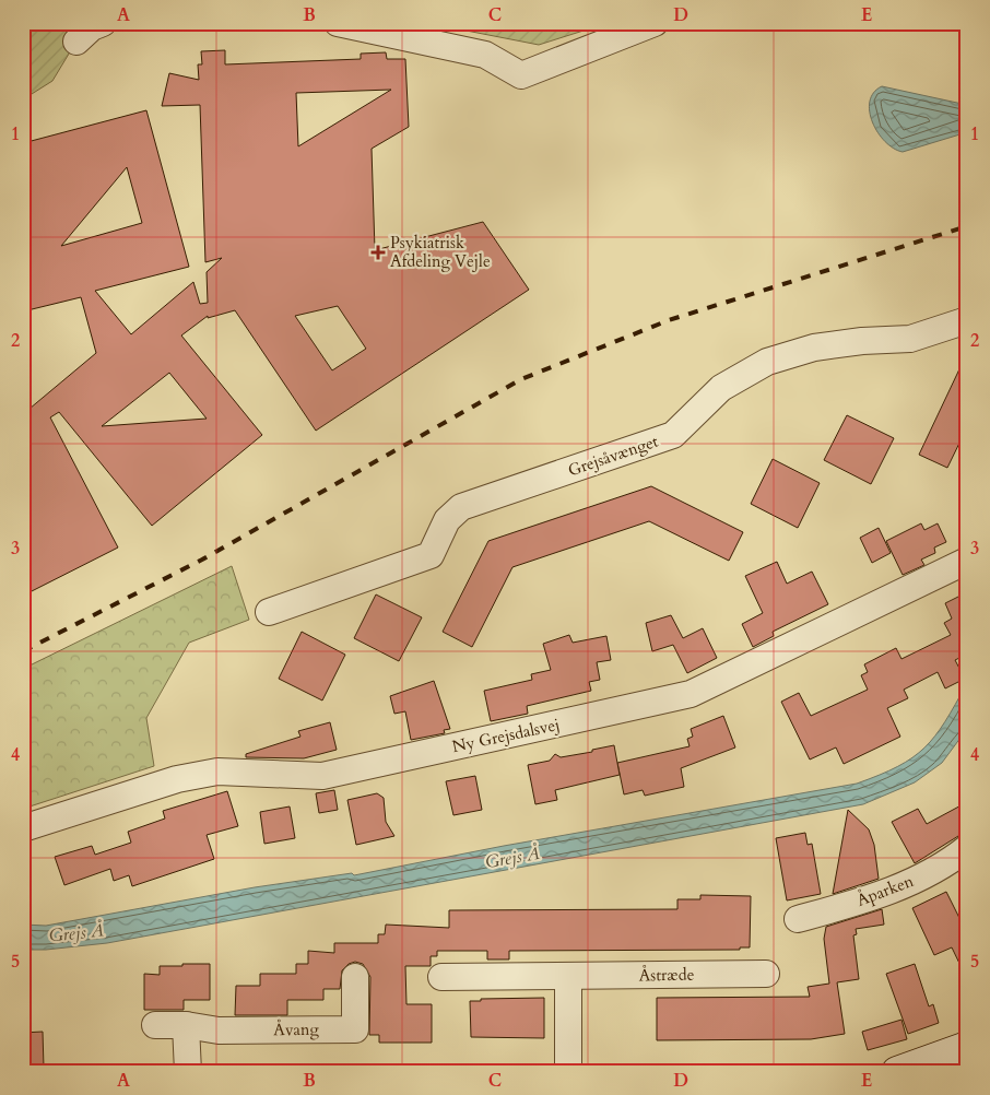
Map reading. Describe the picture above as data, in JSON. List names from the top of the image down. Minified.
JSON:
{"streets":{"street":["Grejsåvænget","Ny Grejsdalsvej","Åparken","Åstræde","Åvang"]},"water":["Grejs Å"],"places":{"health":["Psykiatrisk Afdeling Vejle"]},"grid":{"columns":["A","B","C","D","E"],"rows":["1","2","3","4","5"]}}
